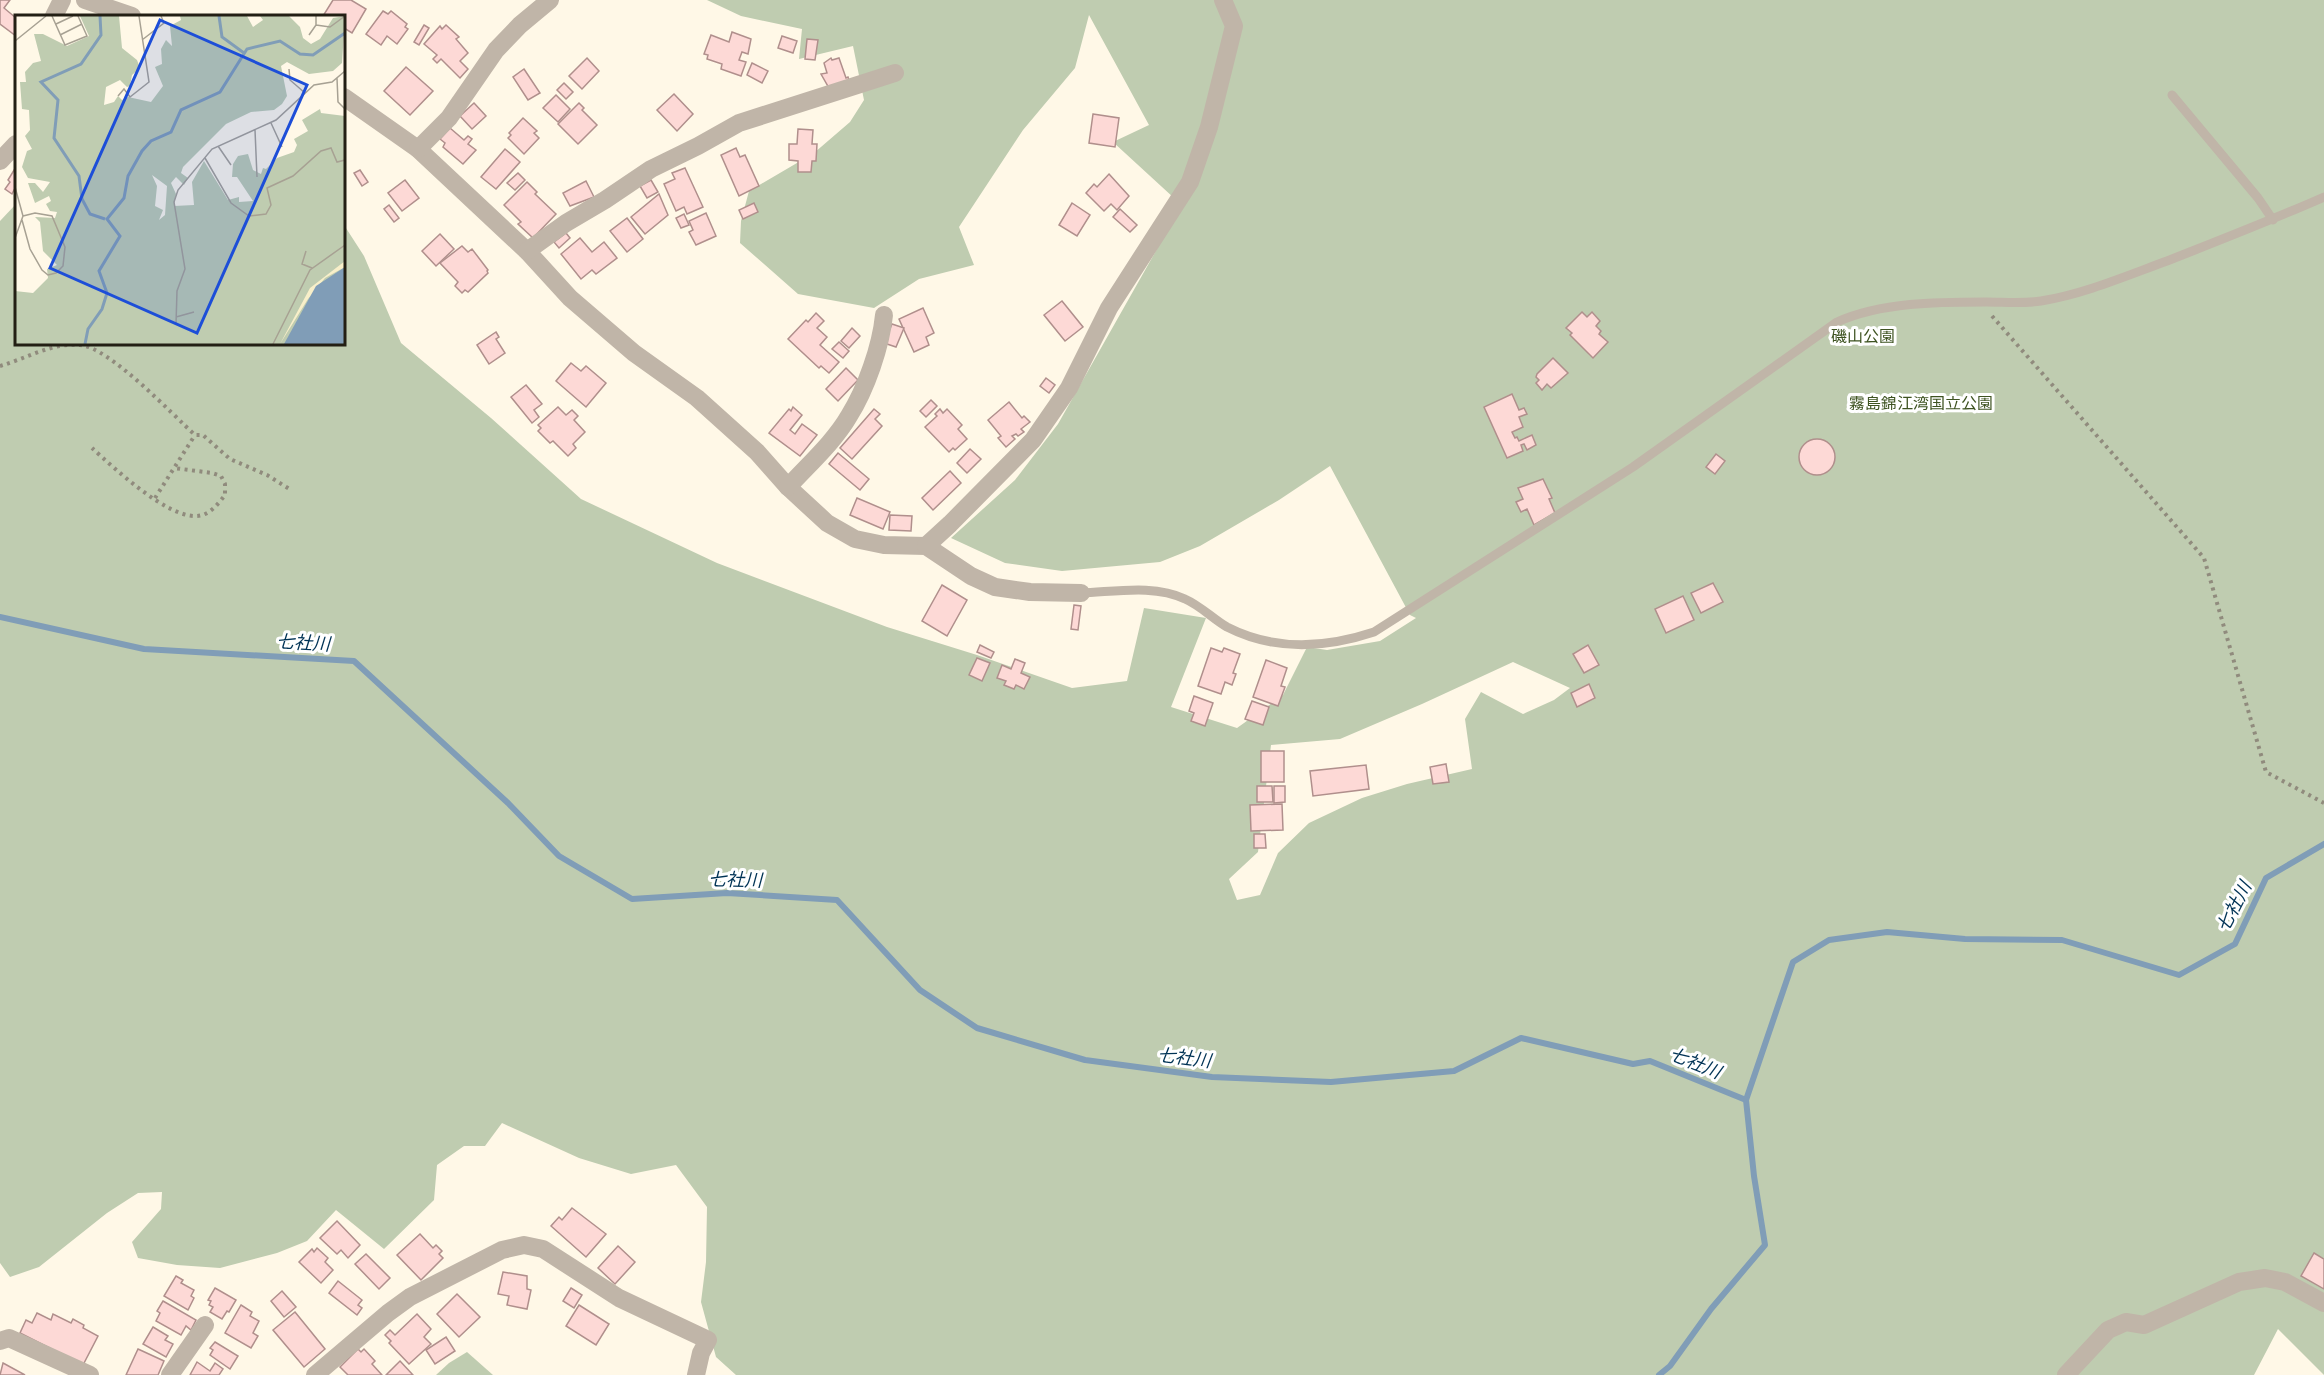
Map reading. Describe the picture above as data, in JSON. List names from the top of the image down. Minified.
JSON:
{"water":["七社川"],"parks":["磯山公園","霧島錦江湾国立公園"]}
